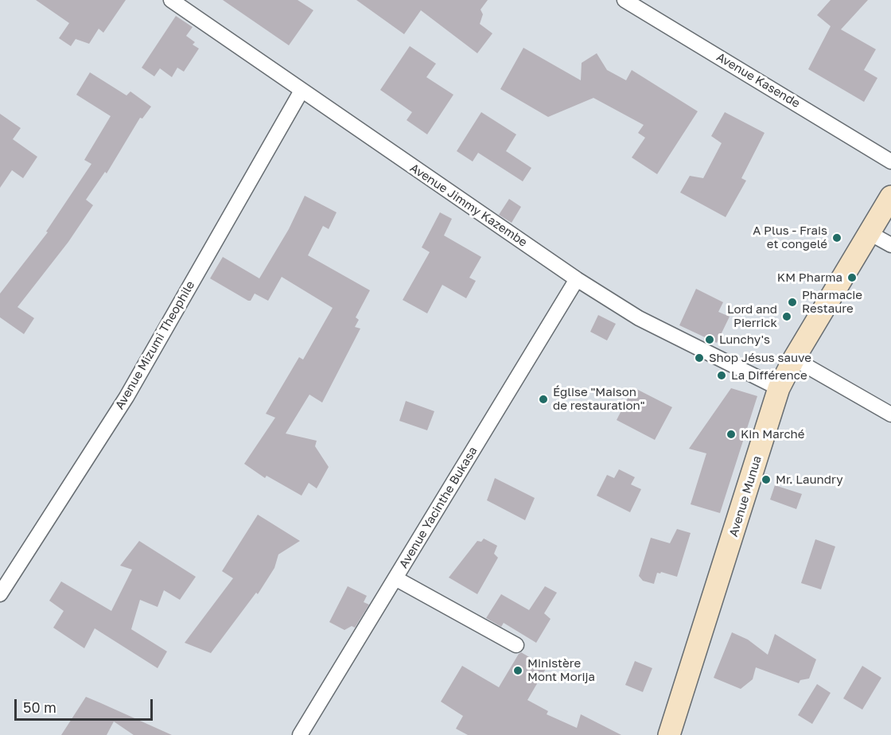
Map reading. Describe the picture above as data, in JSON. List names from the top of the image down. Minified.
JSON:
{"streets":{"main road":["Avenue Munua"],"street":["Avenue Kasende","Avenue Jimmy Kazembe","Avenue Mizumi Theophile","Avenue Yacinthe Bukasa"]},"crossings":[["Avenue Jimmy Kazembe","Avenue Mizumi Theophile"],["Avenue Jimmy Kazembe","Avenue Munua"],["Avenue Jimmy Kazembe","Avenue Yacinthe Bukasa"]],"places":["A Plus - Frais et congelé","KM Pharma","Pharmacie Restaure","Lord and Pierrick","Lunchy's","Shop Jésus sauve","La Différence","Église \"Maison de restauration\"","Kin Marché","Mr. Laundry","Ministère Mont Morija"],"scale_bar":"50 m"}
